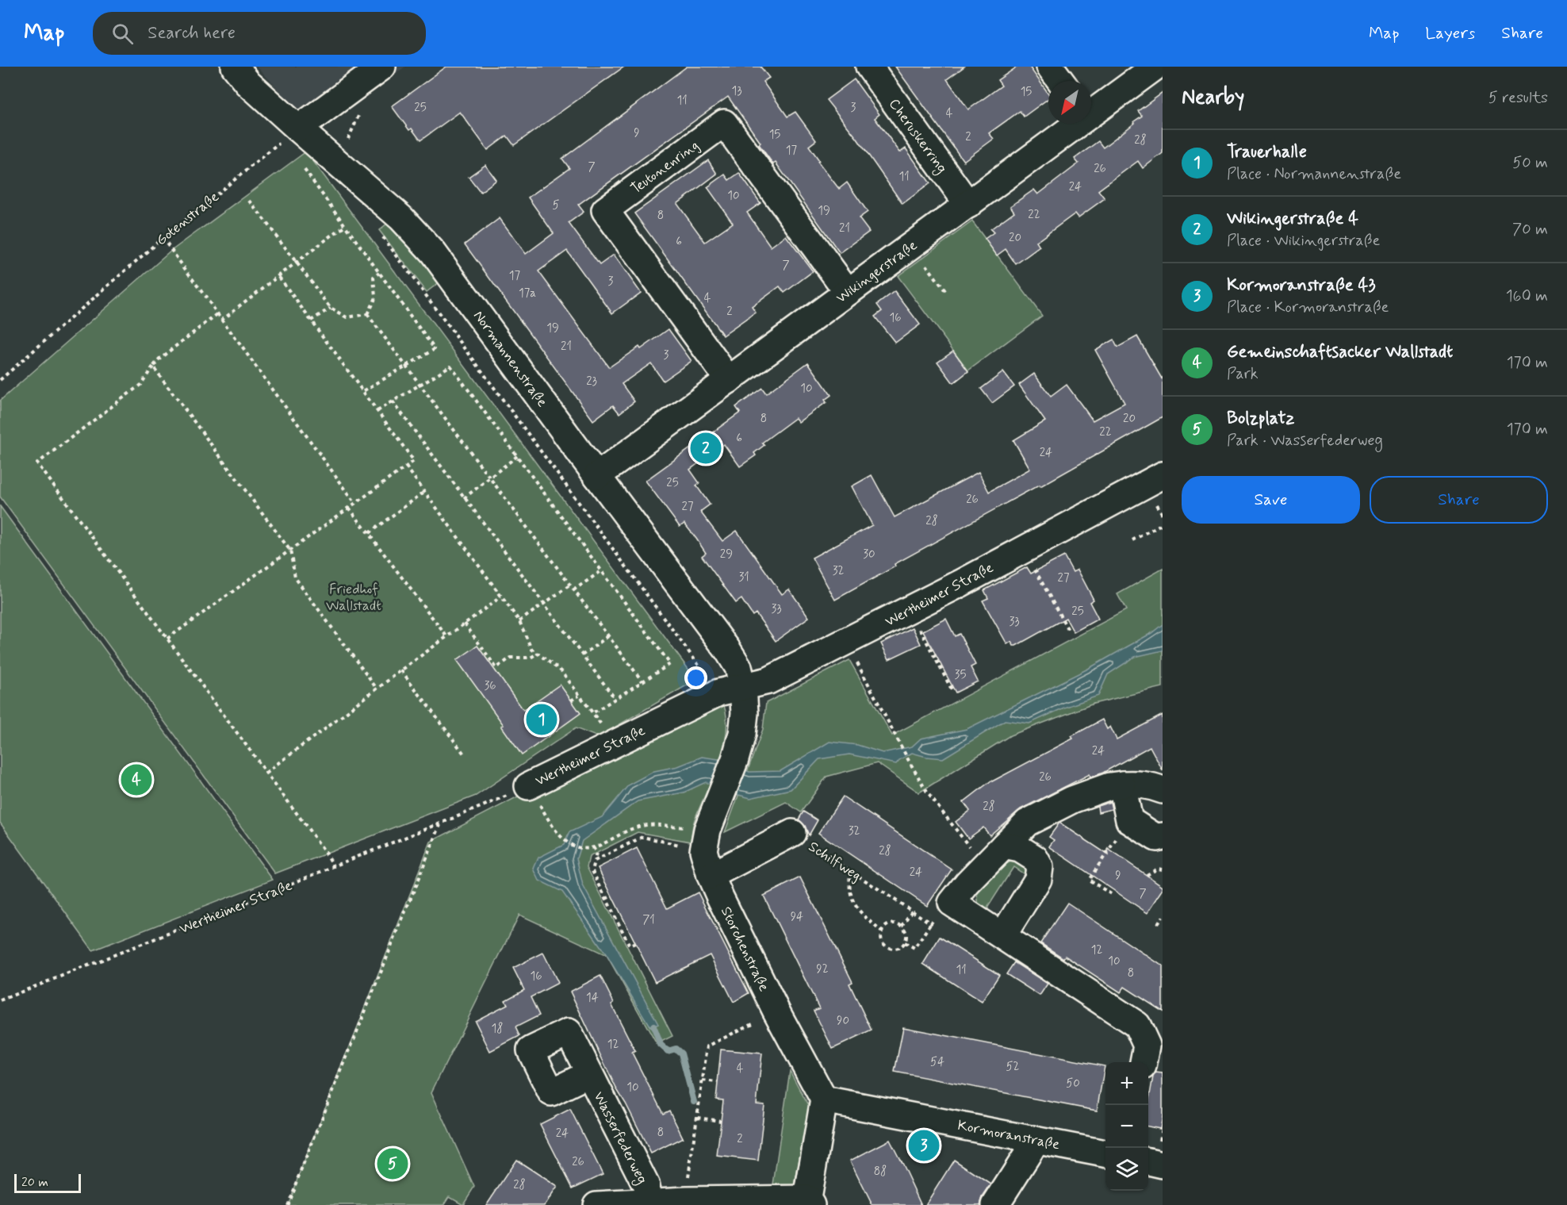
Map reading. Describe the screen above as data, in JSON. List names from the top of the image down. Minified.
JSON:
{"streets":{"street":["Cheruskerring","Teutonenring","Wikingerstraße","Normannenstraße","Wertheimer Straße","Storchenstraße","Kormoranstraße","Wasserfederweg"],"path":["Gotenstraße","Schilfweg"]},"crossings":[["Cheruskerring","Wikingerstraße"],["Teutonenring","Wikingerstraße"],["Gotenstraße","Normannenstraße"],["Wikingerstraße","Normannenstraße"],["Normannenstraße","Wertheimer Straße"],["Storchenstraße","Kormoranstraße"]],"parks":["Friedhof Wallstadt"],"house_numbers":["13","15","11","25","3","4","9","15","2","28","17","7","26","11","24","10","5","19","22","8","21","20","6","7","17","3","17a","4","2","16","19","21","3","23","10","8","20","22","6","24","25","26","27","28","29","30","32","31","27","33","25","33","35","36","24","26","28","32","28","24","9","7","94","71","12","10","92","11","8","16","14","90","18","12","54","52","4","50","10","8","24","2","26","88","28"],"scale_bar":"20 m","north":"bottom left","page":{"header":"Map","search":"Search here","nav":["Map","Layers","Share"],"heading":["Nearby","5 results"],"list":[{"mark":"1","name":"Trauerhalle","note":"Place · Normannenstraße","value":"50 m"},{"mark":"2","name":"Wikingerstraße 4","note":"Place · Wikingerstraße","value":"70 m"},{"mark":"3","name":"Kormoranstraße 43","note":"Place · Kormoranstraße","value":"160 m"},{"mark":"4","name":"Gemeinschaftsacker Wallstadt","note":"Park","value":"170 m"},{"mark":"5","name":"Bolzplatz","note":"Park · Wasserfederweg","value":"170 m"}],"pins":["2","1","4","3","5"],"buttons":["Save","Share"],"map_buttons":["+","−"],"scale":"20 m"}}
